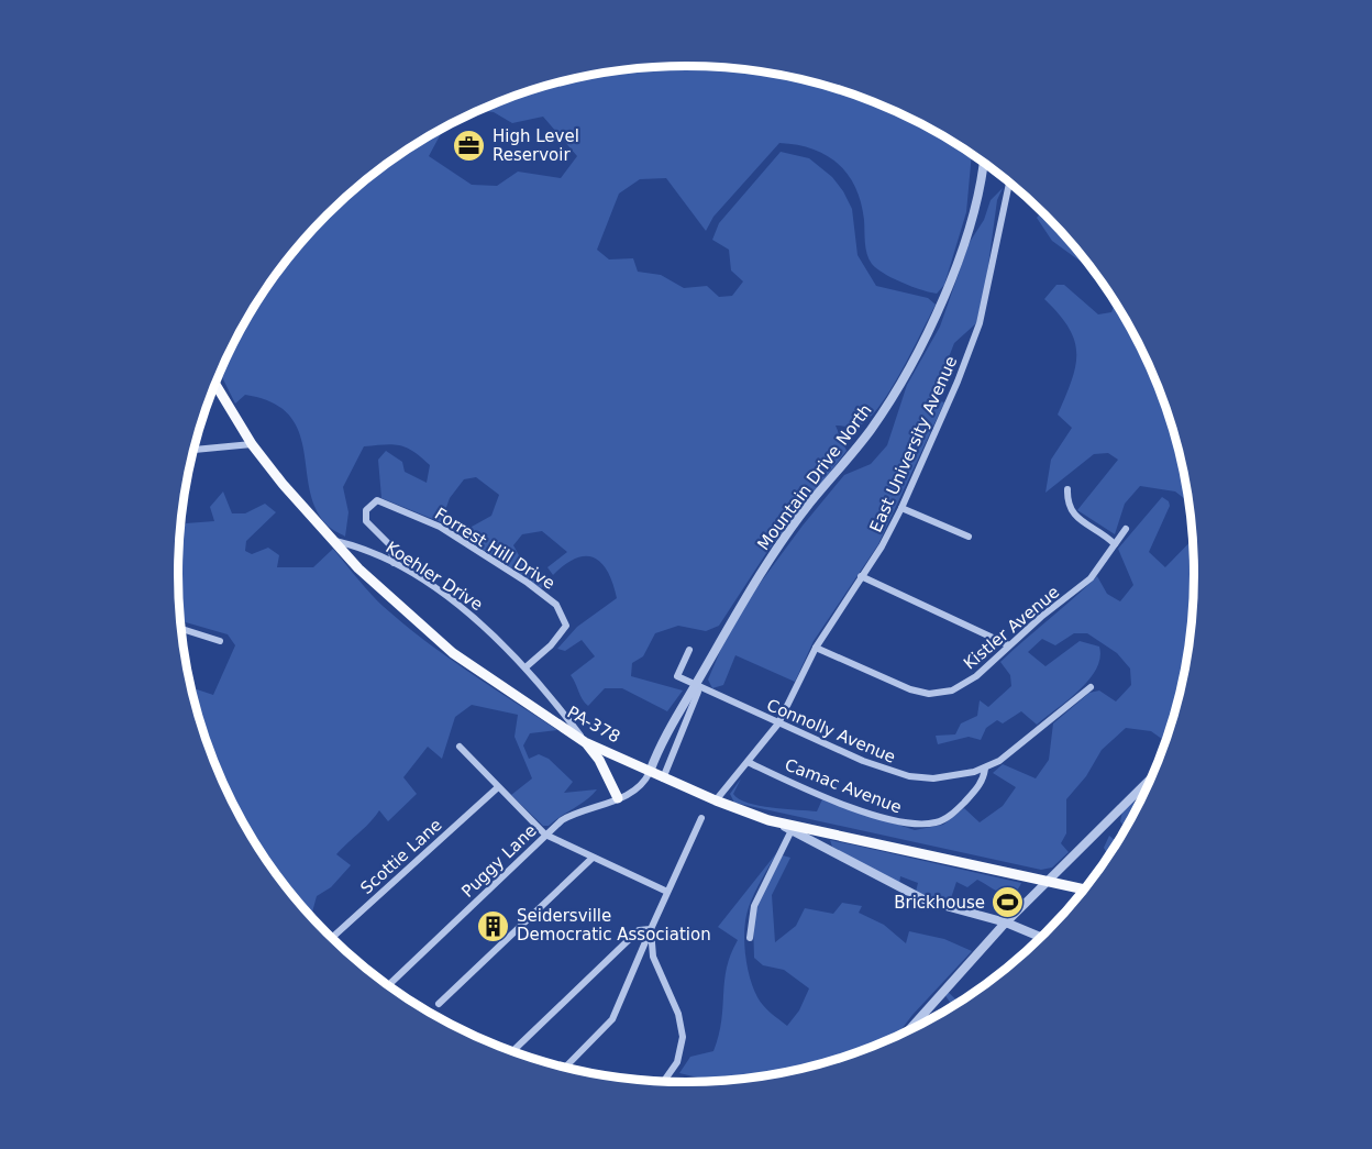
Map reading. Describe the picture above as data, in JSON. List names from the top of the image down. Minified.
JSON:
{"streets":{"main road":["PA-378"],"street":["East University Avenue","Mountain Drive North","Forrest Hill Drive","Koehler Drive","Kistler Avenue","Connolly Avenue","Camac Avenue","Scottie Lane","Puggy Lane"]},"crossings":[["East University Avenue","Kistler Avenue"],["East University Avenue","PA-378"],["East University Avenue","Connolly Avenue"],["East University Avenue","Camac Avenue"],["Mountain Drive North","PA-378"],["Mountain Drive North","Connolly Avenue"],["Mountain Drive North","Puggy Lane"],["Forrest Hill Drive","Koehler Drive"],["Koehler Drive","PA-378"],["PA-378","Puggy Lane"],["Connolly Avenue","Camac Avenue"]],"places":{"office":["High Level Reservoir"],"sports":["Brickhouse"],"building":["Seidersville Democratic Association"]}}
